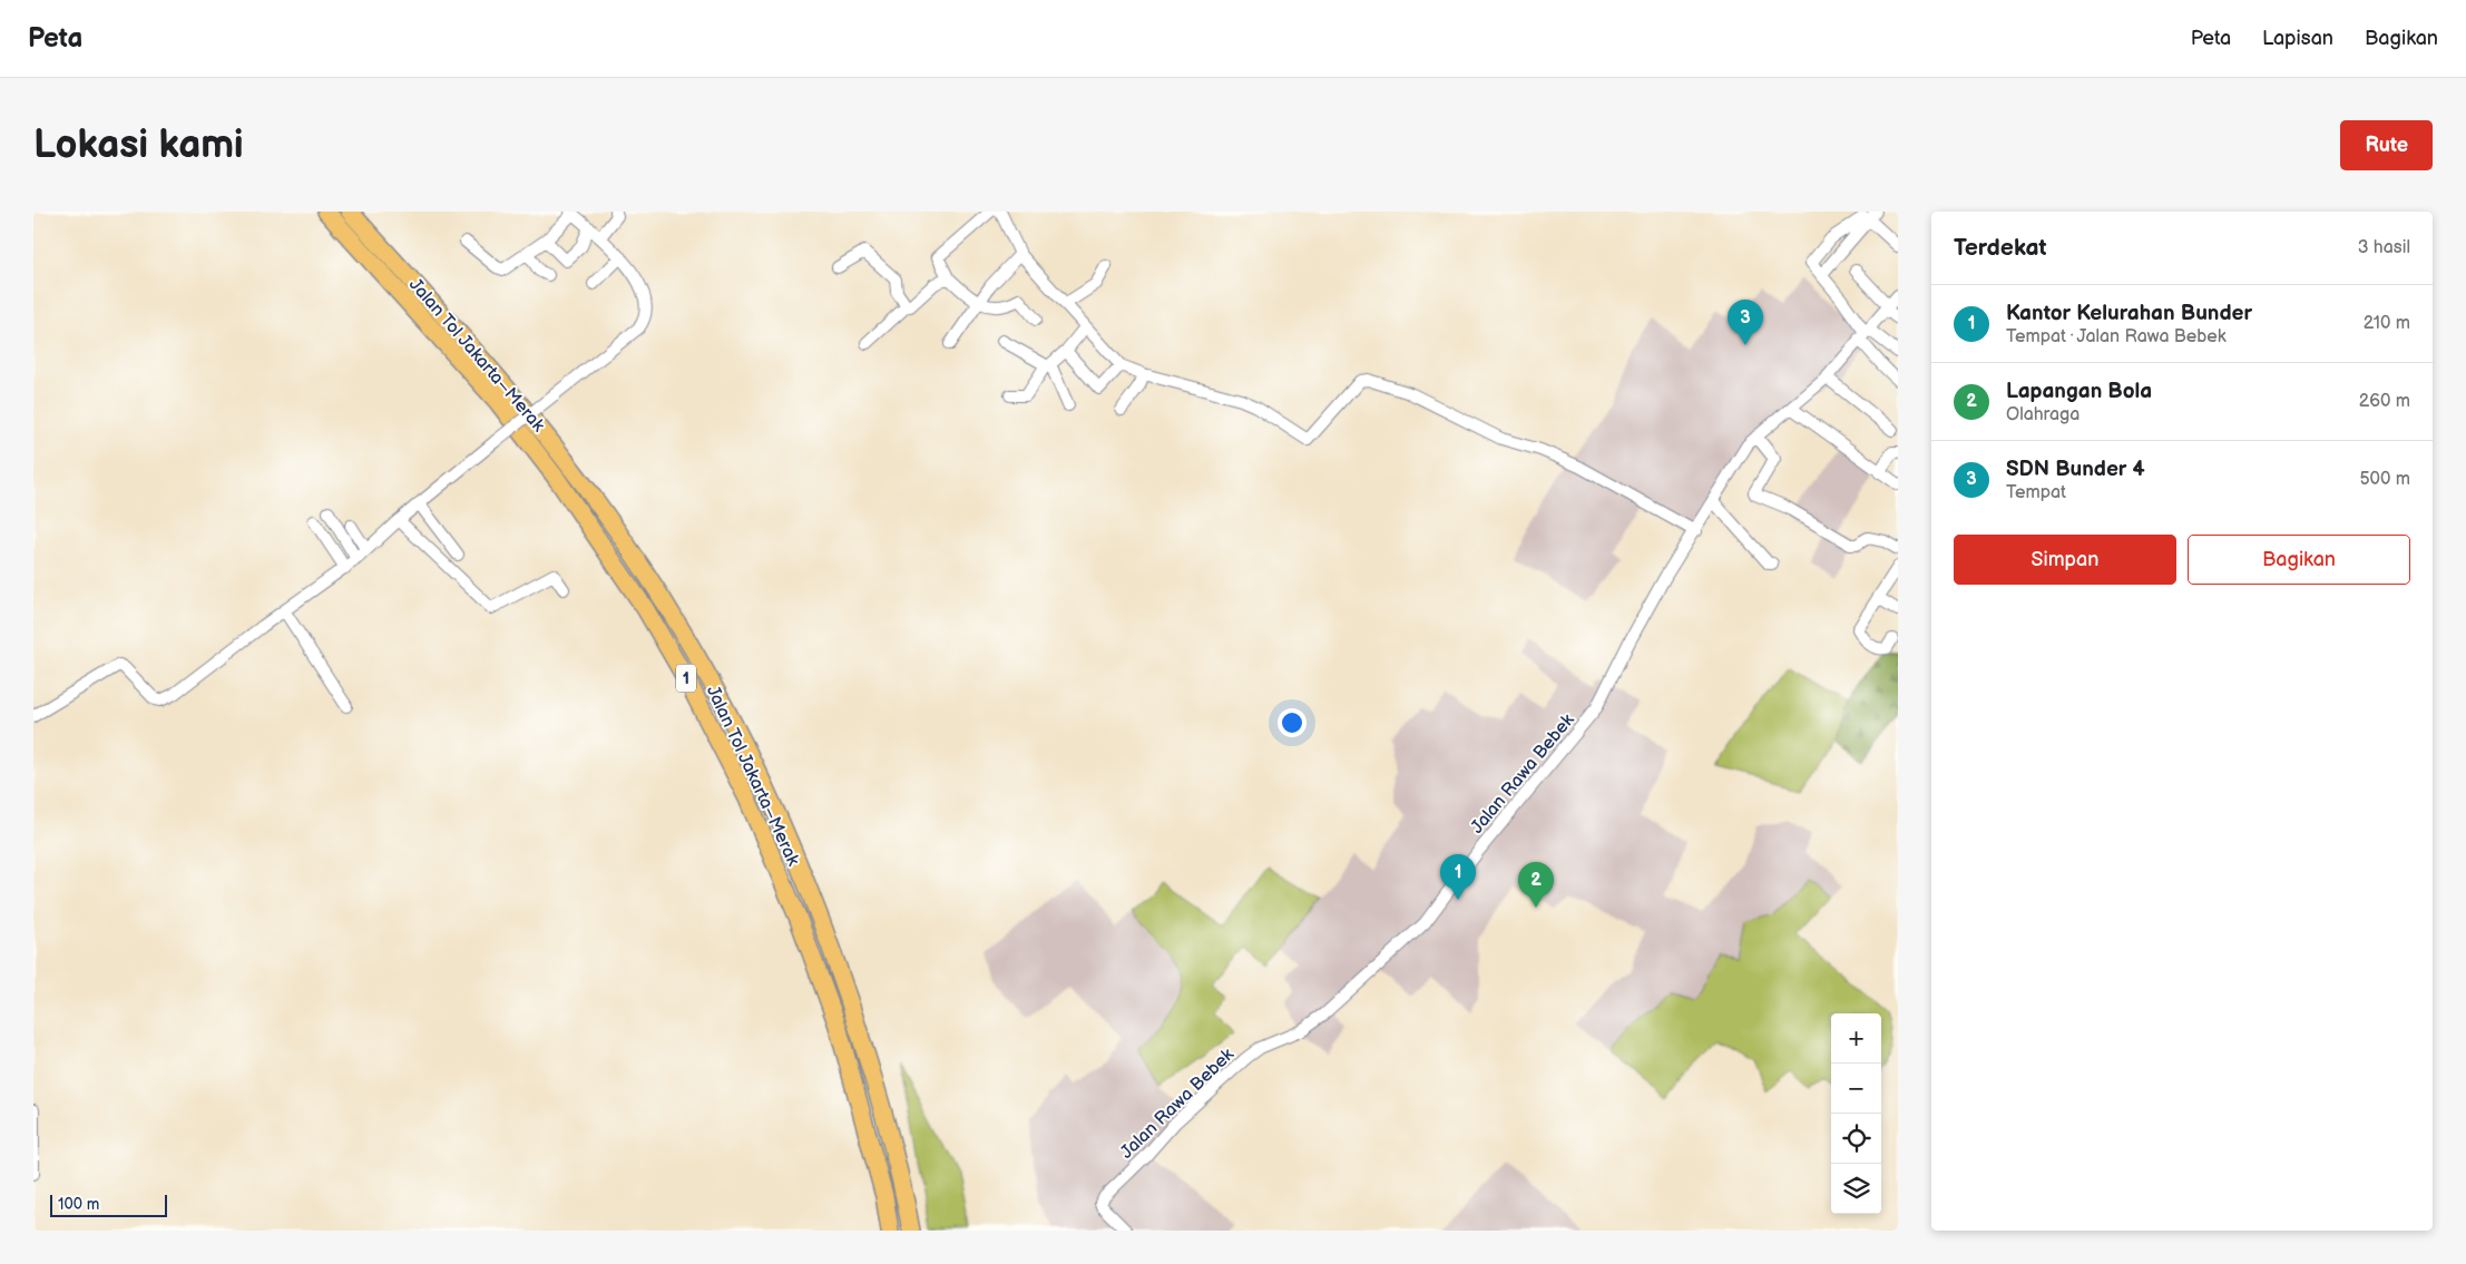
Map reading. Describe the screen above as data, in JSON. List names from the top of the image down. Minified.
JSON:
{"streets":{"highway":["Jalan Tol Jakarta–Merak","1"],"street":["Jalan Rawa Bebek"]},"scale_bar":"100 m","page":{"header":"Peta","nav":["Peta","Lapisan","Bagikan"],"buttons":["Rute",["Simpan","Bagikan"]],"title":"Lokasi kami","heading":["Terdekat","3 hasil"],"list":[{"mark":"1","name":"Kantor Kelurahan Bunder","note":"Tempat · Jalan Rawa Bebek","value":"210 m"},{"mark":"2","name":"Lapangan Bola","note":"Olahraga","value":"260 m"},{"mark":"3","name":"SDN Bunder 4","note":"Tempat","value":"500 m"}],"pins":["3","1","2"],"map_buttons":["+","−"],"scale":"100 m"}}
